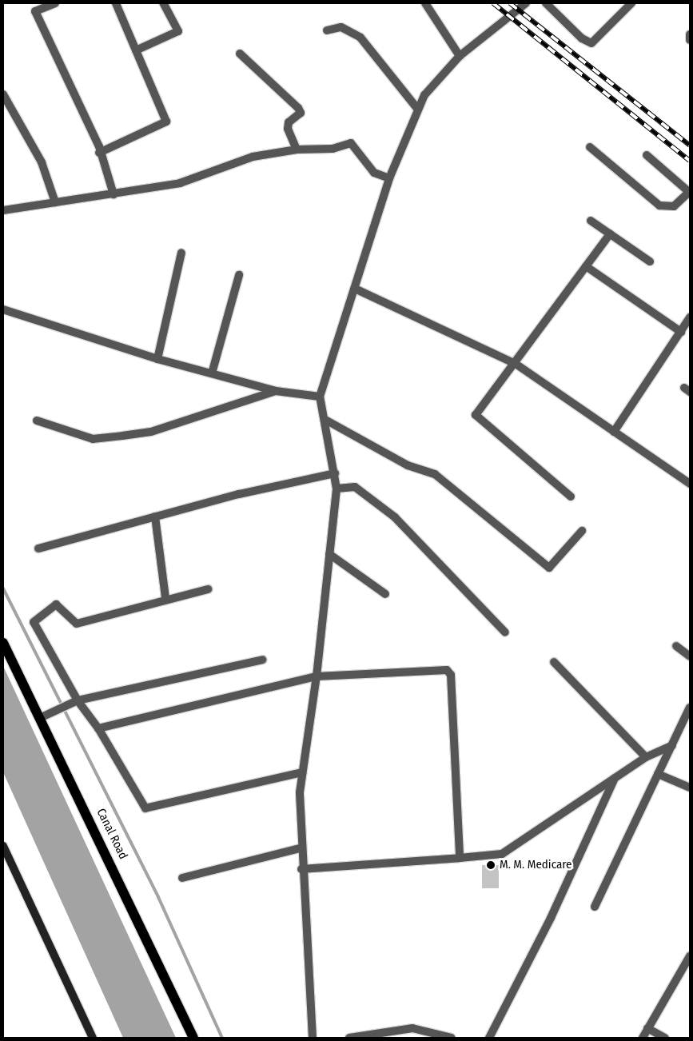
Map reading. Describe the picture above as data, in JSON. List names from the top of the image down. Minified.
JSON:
{"streets":{"main road":["Canal Road"]},"places":["M. M. Medicare"]}
